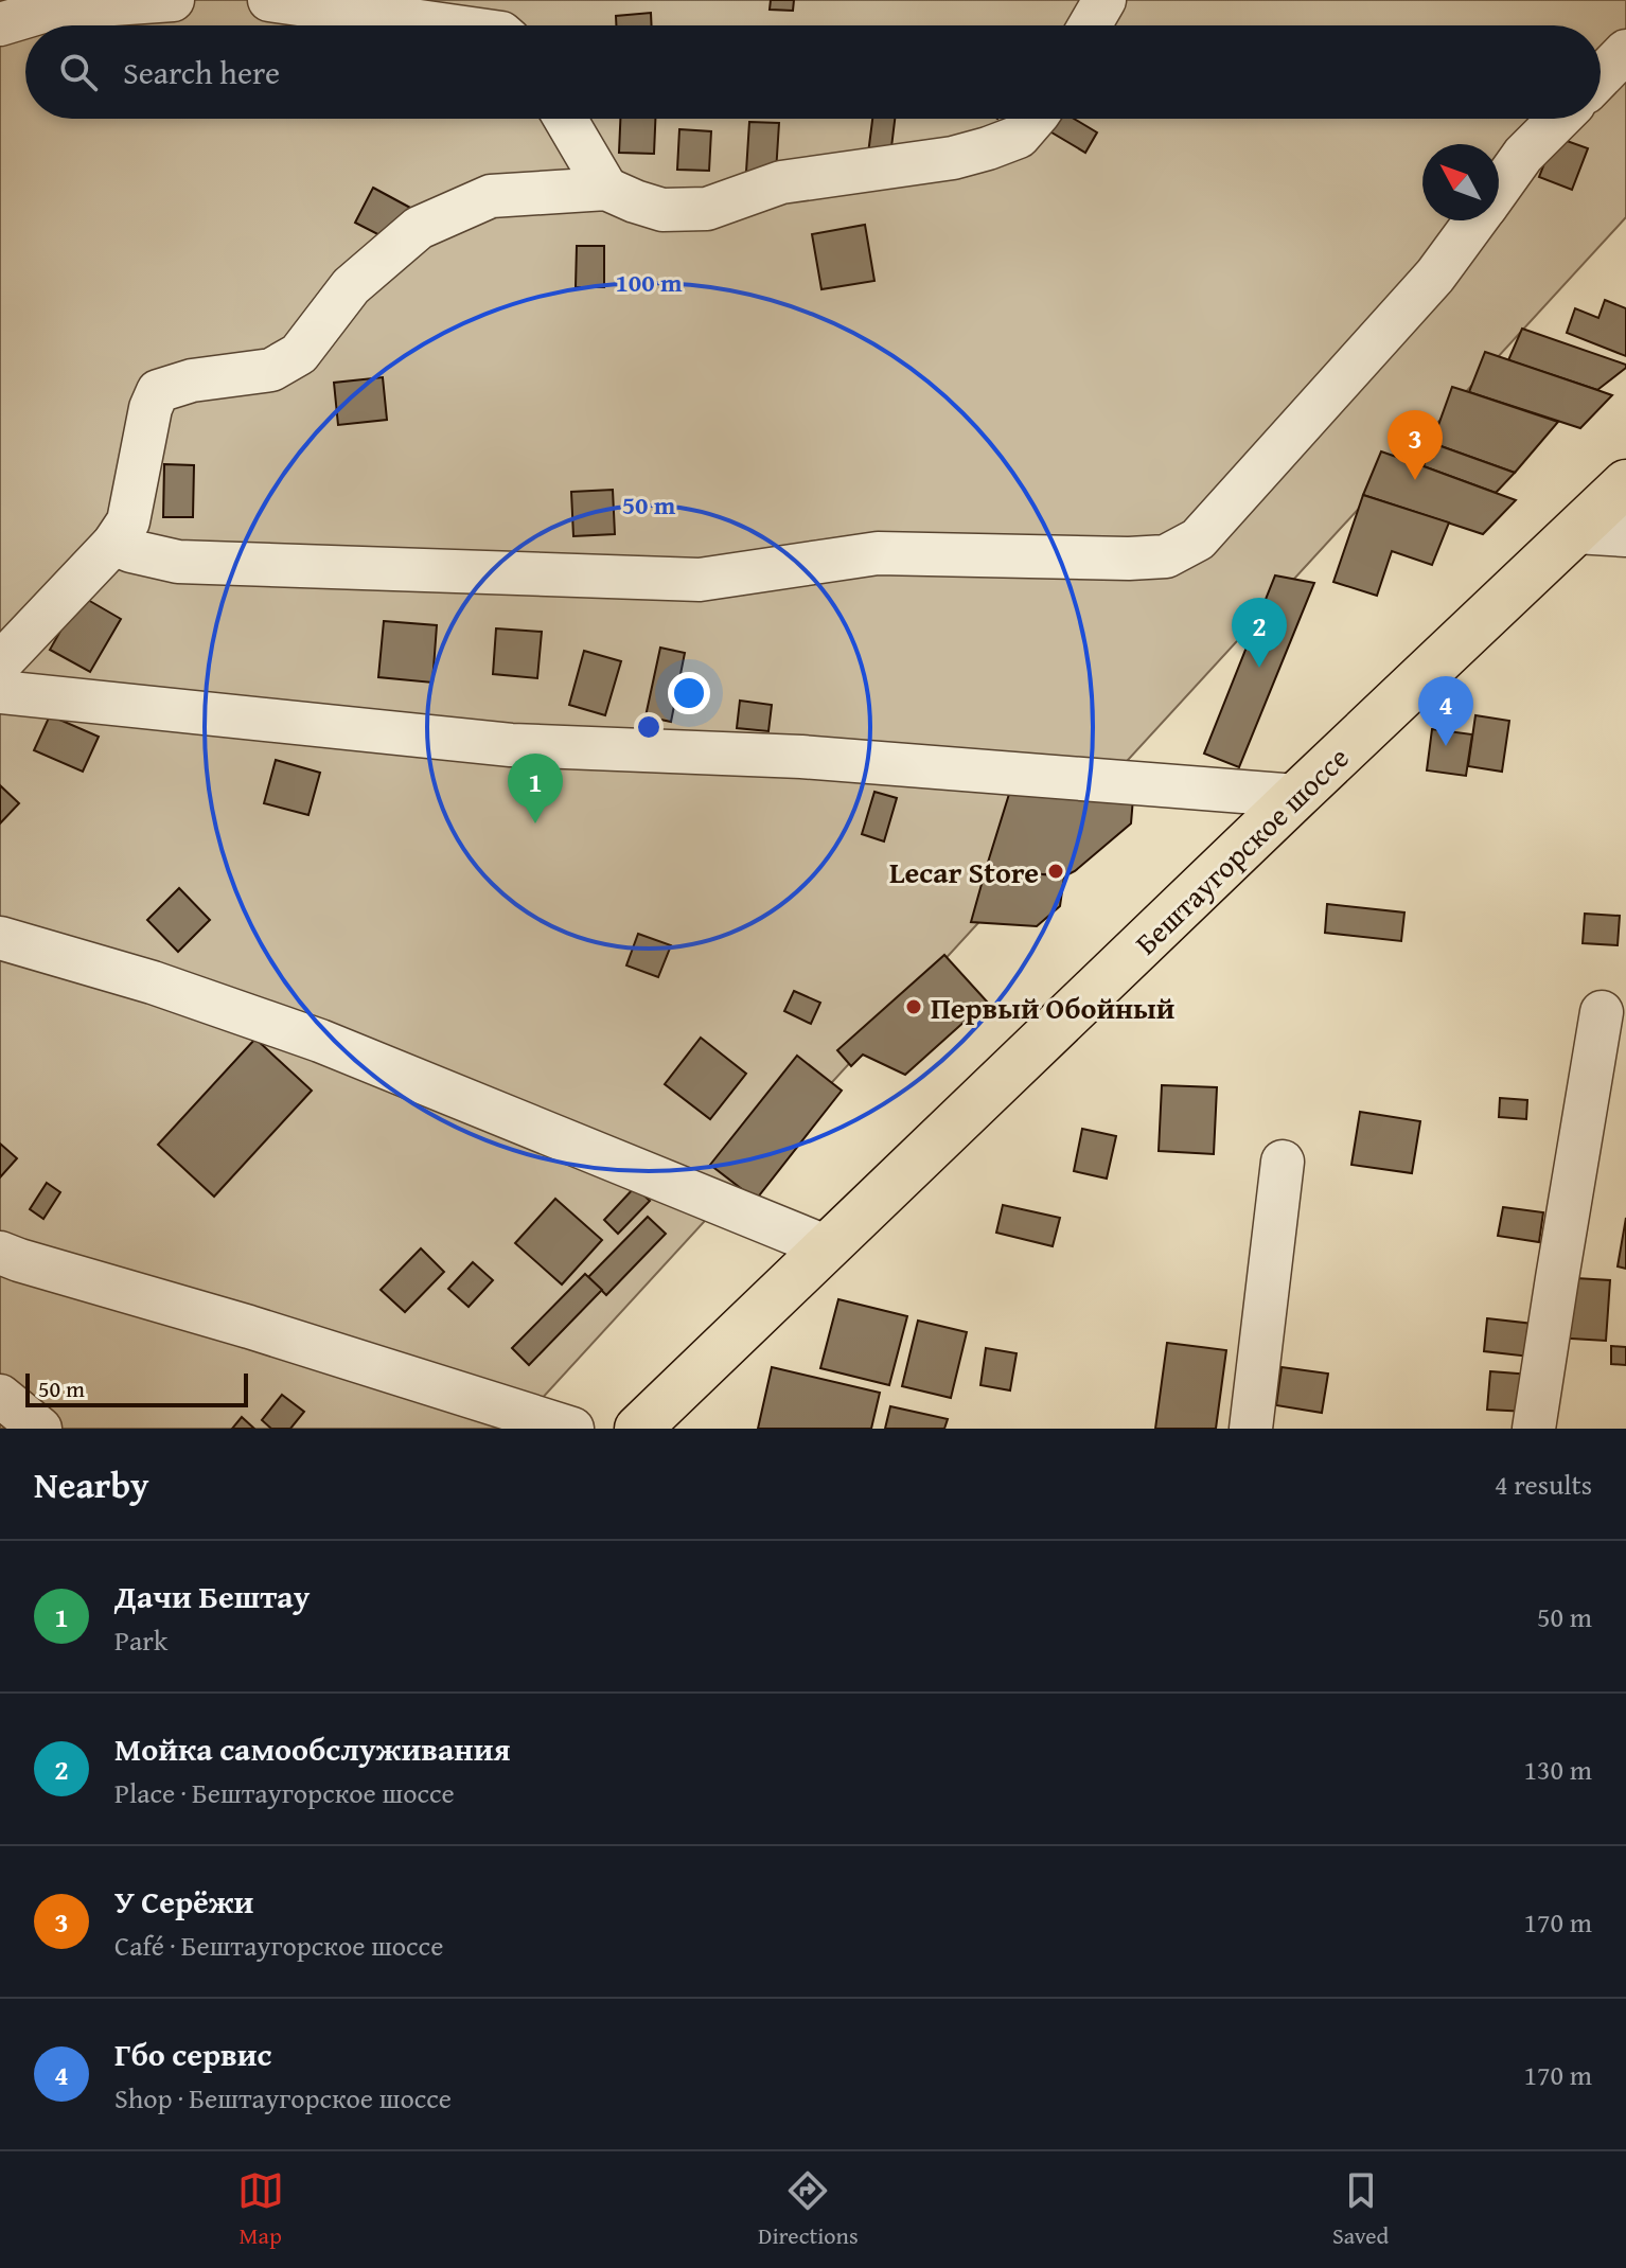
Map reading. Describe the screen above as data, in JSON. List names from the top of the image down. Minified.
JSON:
{"streets":{"main road":["Бештаугорское шоссе"]},"places":["Lecar Store","Первый Обойный"],"scale_bar":"50 m","north":"top left","page":{"search":"Search here","pins":["3","2","4","1"],"scale":"50 m","heading":["Nearby","4 results"],"list":[{"mark":"1","name":"Дачи Бештау","note":"Park","value":"50 m"},{"mark":"2","name":"Мойка самообслуживания","note":"Place · Бештаугорское шоссе","value":"130 m"},{"mark":"3","name":"У Серёжи","note":"Café · Бештаугорское шоссе","value":"170 m"},{"mark":"4","name":"Гбо cервис","note":"Shop · Бештаугорское шоссе","value":"170 m"}],"nav":["Map","Directions","Saved"]},"rings":["100 m","50 m"]}
